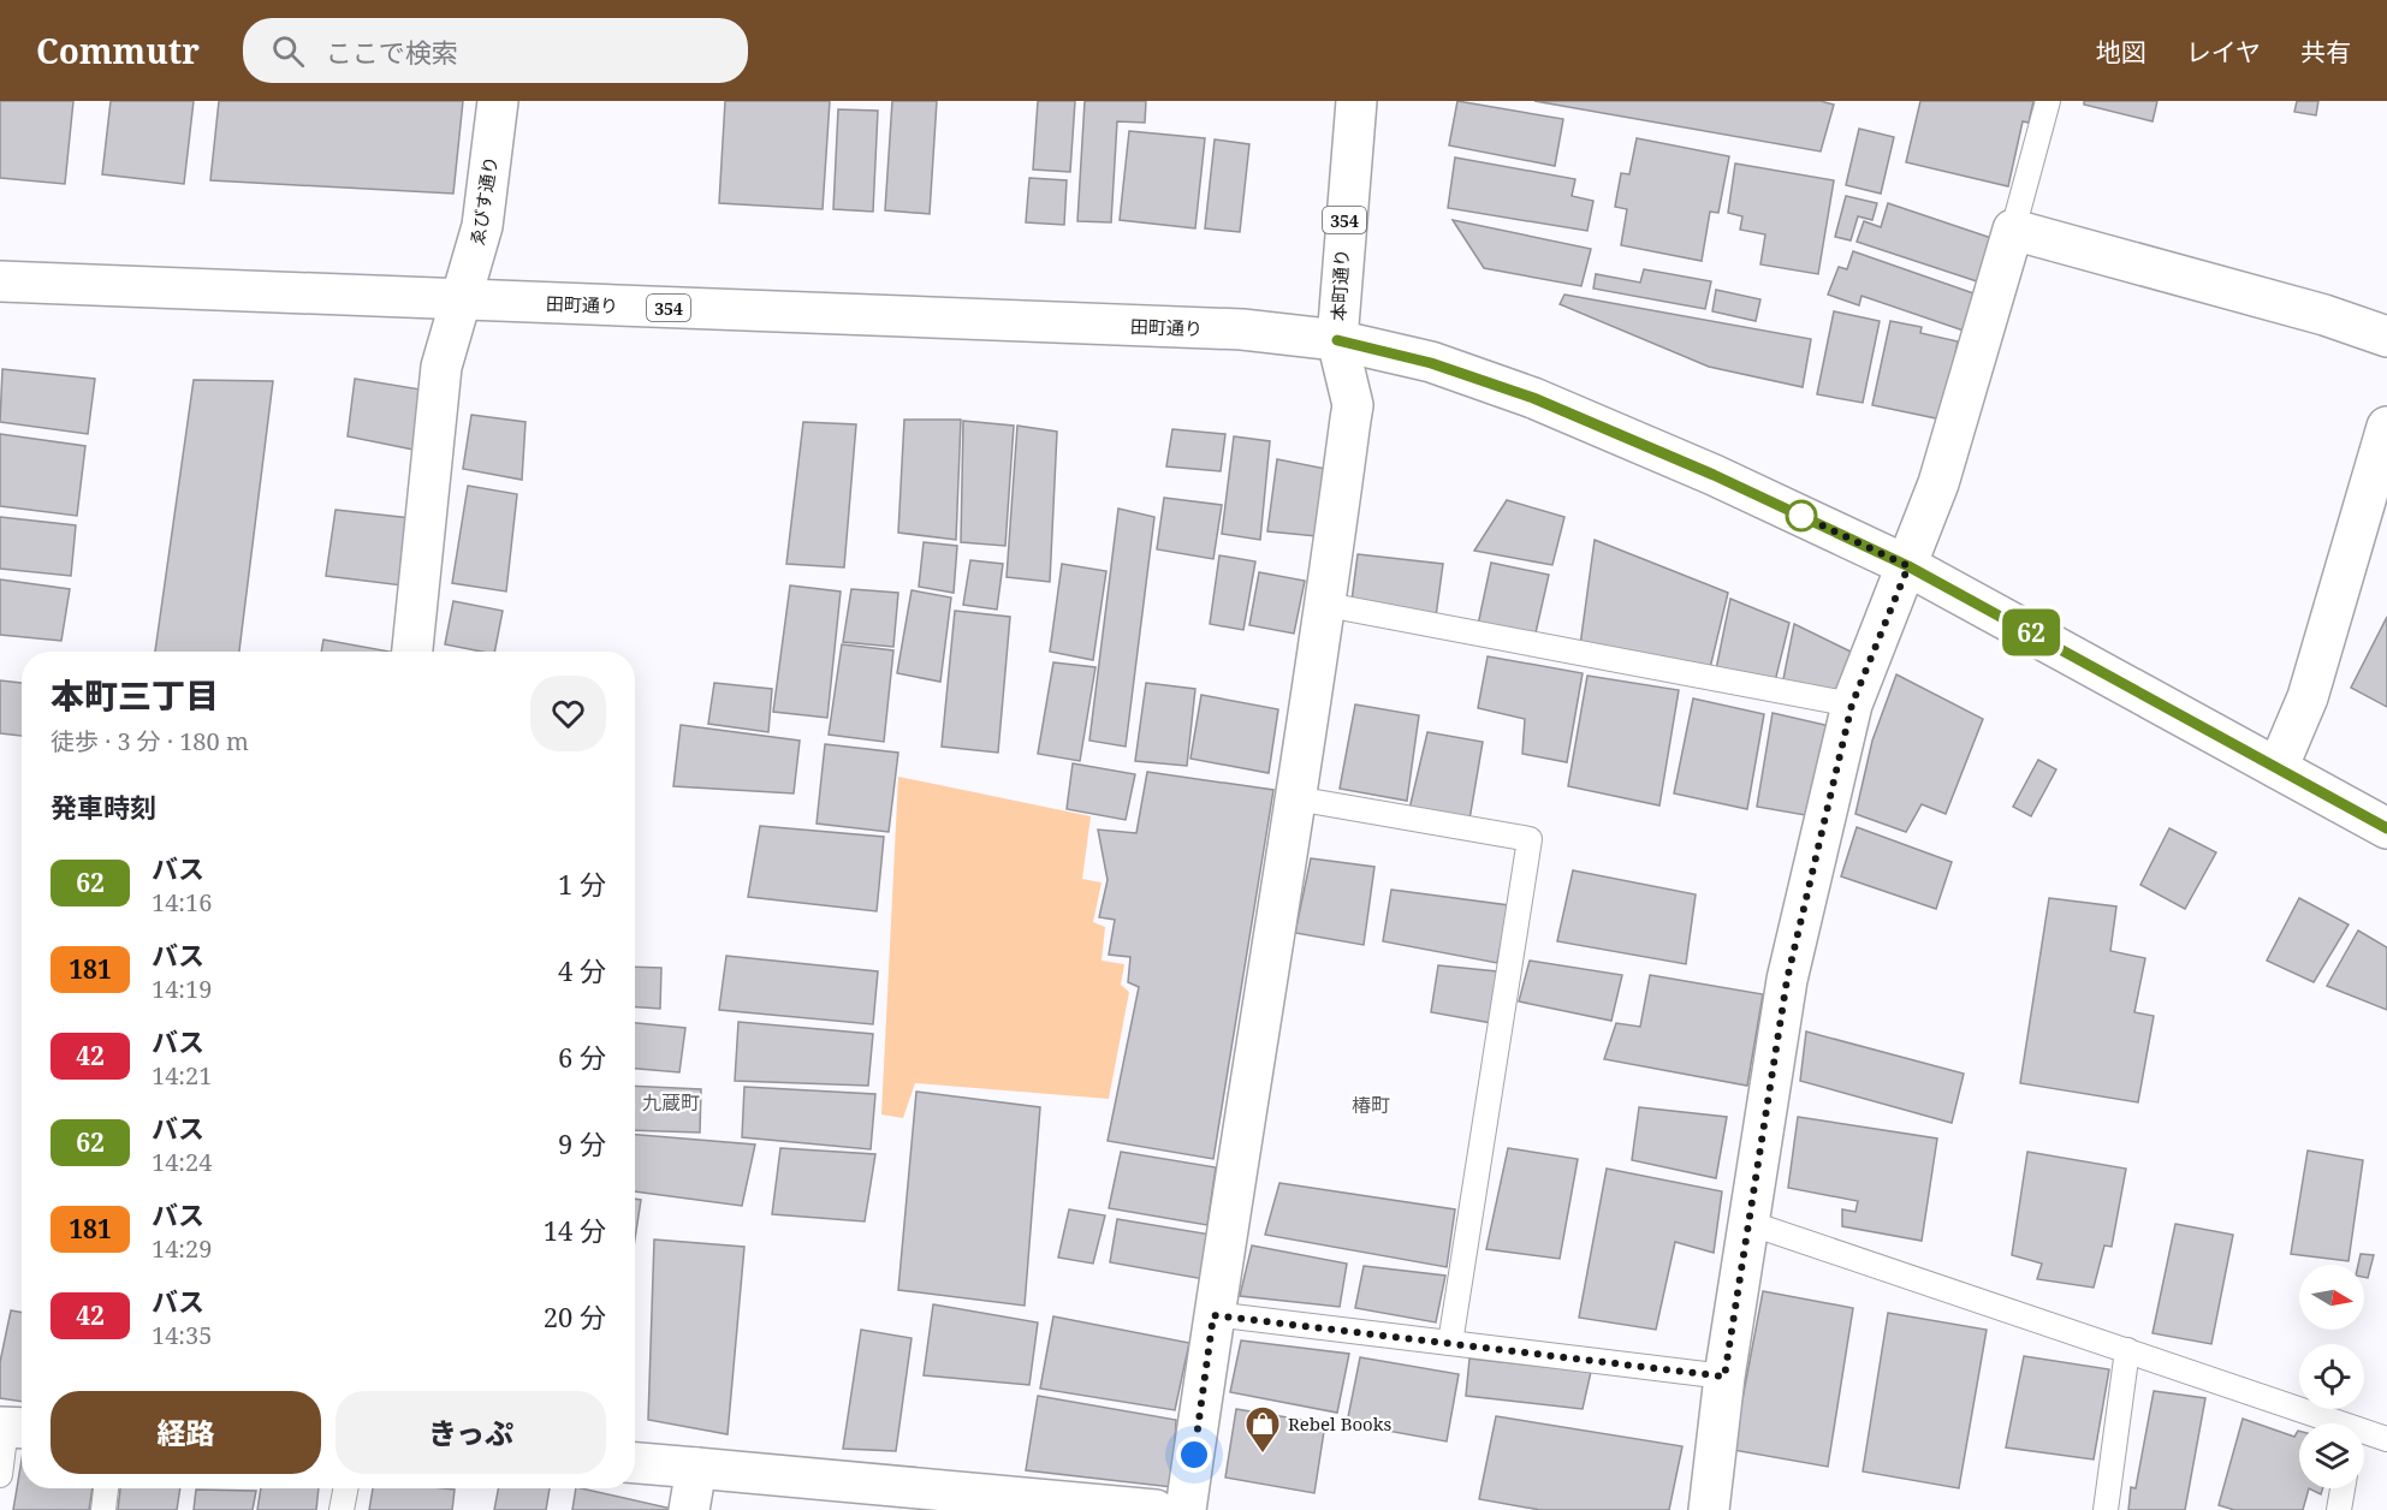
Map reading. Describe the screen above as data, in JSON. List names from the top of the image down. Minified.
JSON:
{"streets":{"main road":["ゑびす通り","354","本町通り","田町通り"]},"crossings":[["ゑびす通り","田町通り"],["本町通り","田町通り"]],"districts":["九蔵町","椿町"],"places":{"shop":["Rebel Books"]},"lines":["bus line 62"],"north":"right","page":{"header":"Commutr","search":"ここで検索","nav":["地図","レイヤ","共有"],"on_map":"62","heading":[["本町三丁目","徒歩 · 3 分 · 180 m"],"発車時刻"],"list":[{"mark":"62","name":"バス","note":"14:16","value":"1 分"},{"mark":"181","name":"バス","note":"14:19","value":"4 分"},{"mark":"42","name":"バス","note":"14:21","value":"6 分"},{"mark":"62","name":"バス","note":"14:24","value":"9 分"},{"mark":"181","name":"バス","note":"14:29","value":"14 分"},{"mark":"42","name":"バス","note":"14:35","value":"20 分"}],"buttons":["経路","きっぷ"]}}
